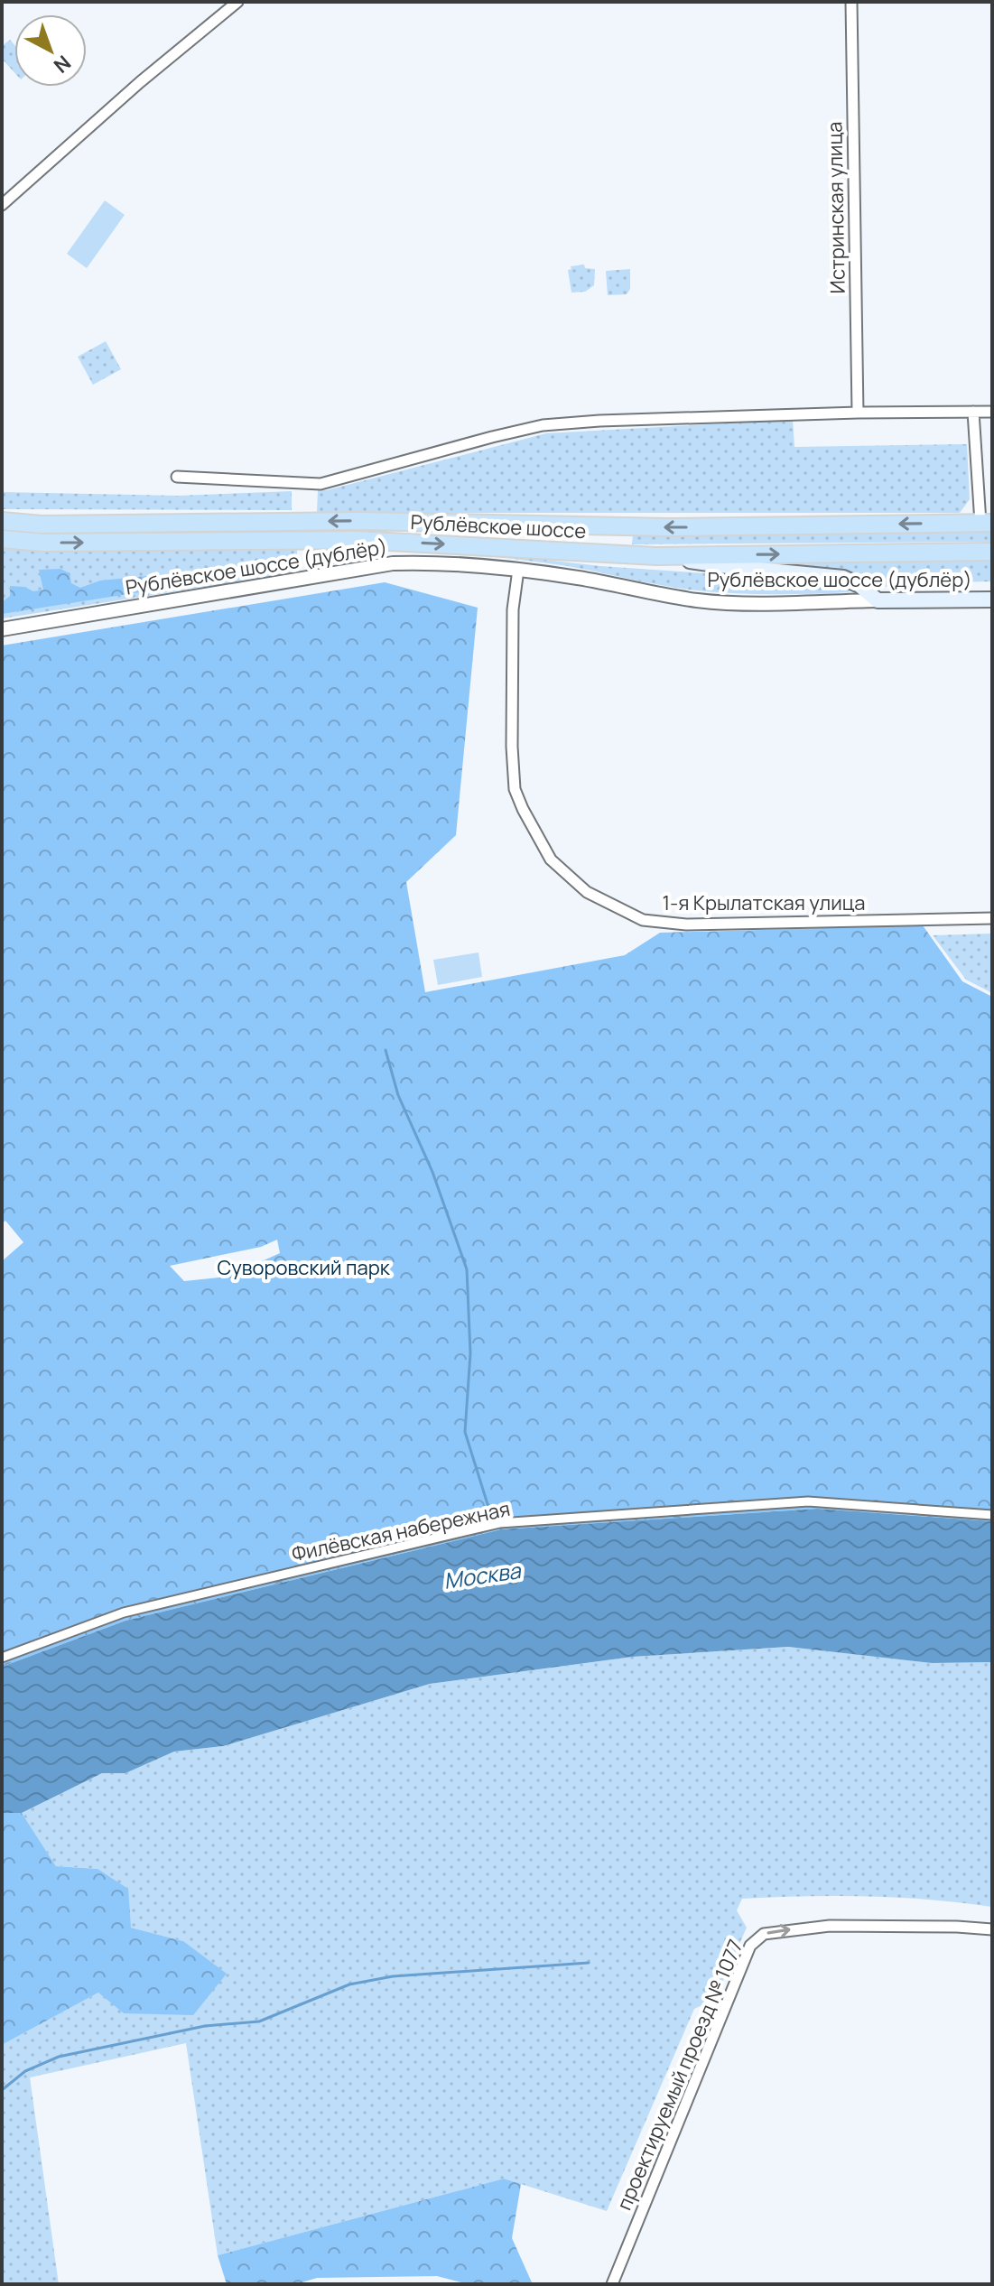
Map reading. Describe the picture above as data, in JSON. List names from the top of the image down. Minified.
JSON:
{"streets":{"main road":["Рублёвское шоссе","Рублёвское шоссе (дублёр)"],"street":["Истринская улица","1-я Крылатская улица","Филёвская набережная","проектируемый проезд № 1077"]},"crossings":[["Рублёвское шоссе (дублёр)","1-я Крылатская улица"]],"one_way":["проектируемый проезд № 1077"],"water":["Москва"],"parks":["Суворовский парк"],"north":"bottom right"}
